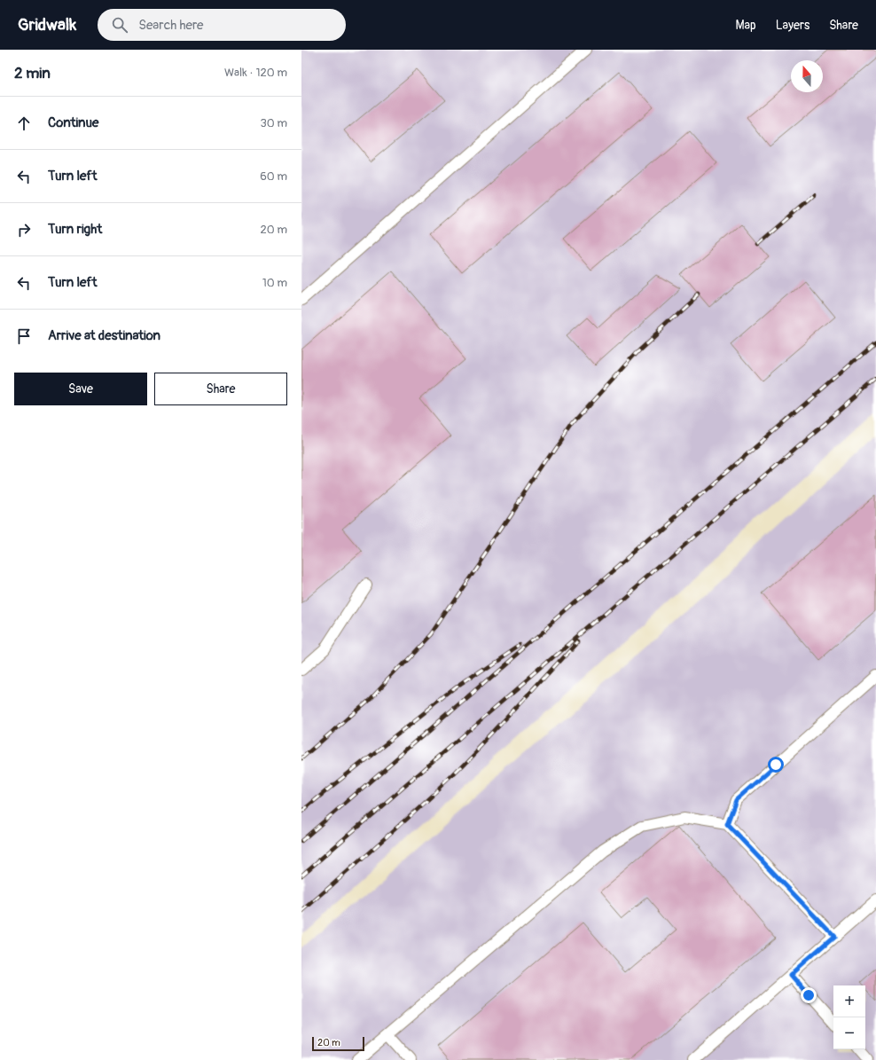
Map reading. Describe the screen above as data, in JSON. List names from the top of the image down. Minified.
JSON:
{"scale_bar":"20 m","north":"top","page":{"header":"Gridwalk","search":"Search here","nav":["Map","Layers","Share"],"heading":["2 min","Walk · 120 m"],"list":[["Continue","30 m"],["Turn left","60 m"],["Turn right","20 m"],["Turn left","10 m"],"Arrive at destination"],"buttons":["Save","Share"],"map_buttons":["+","−"],"scale":"20 m"}}
